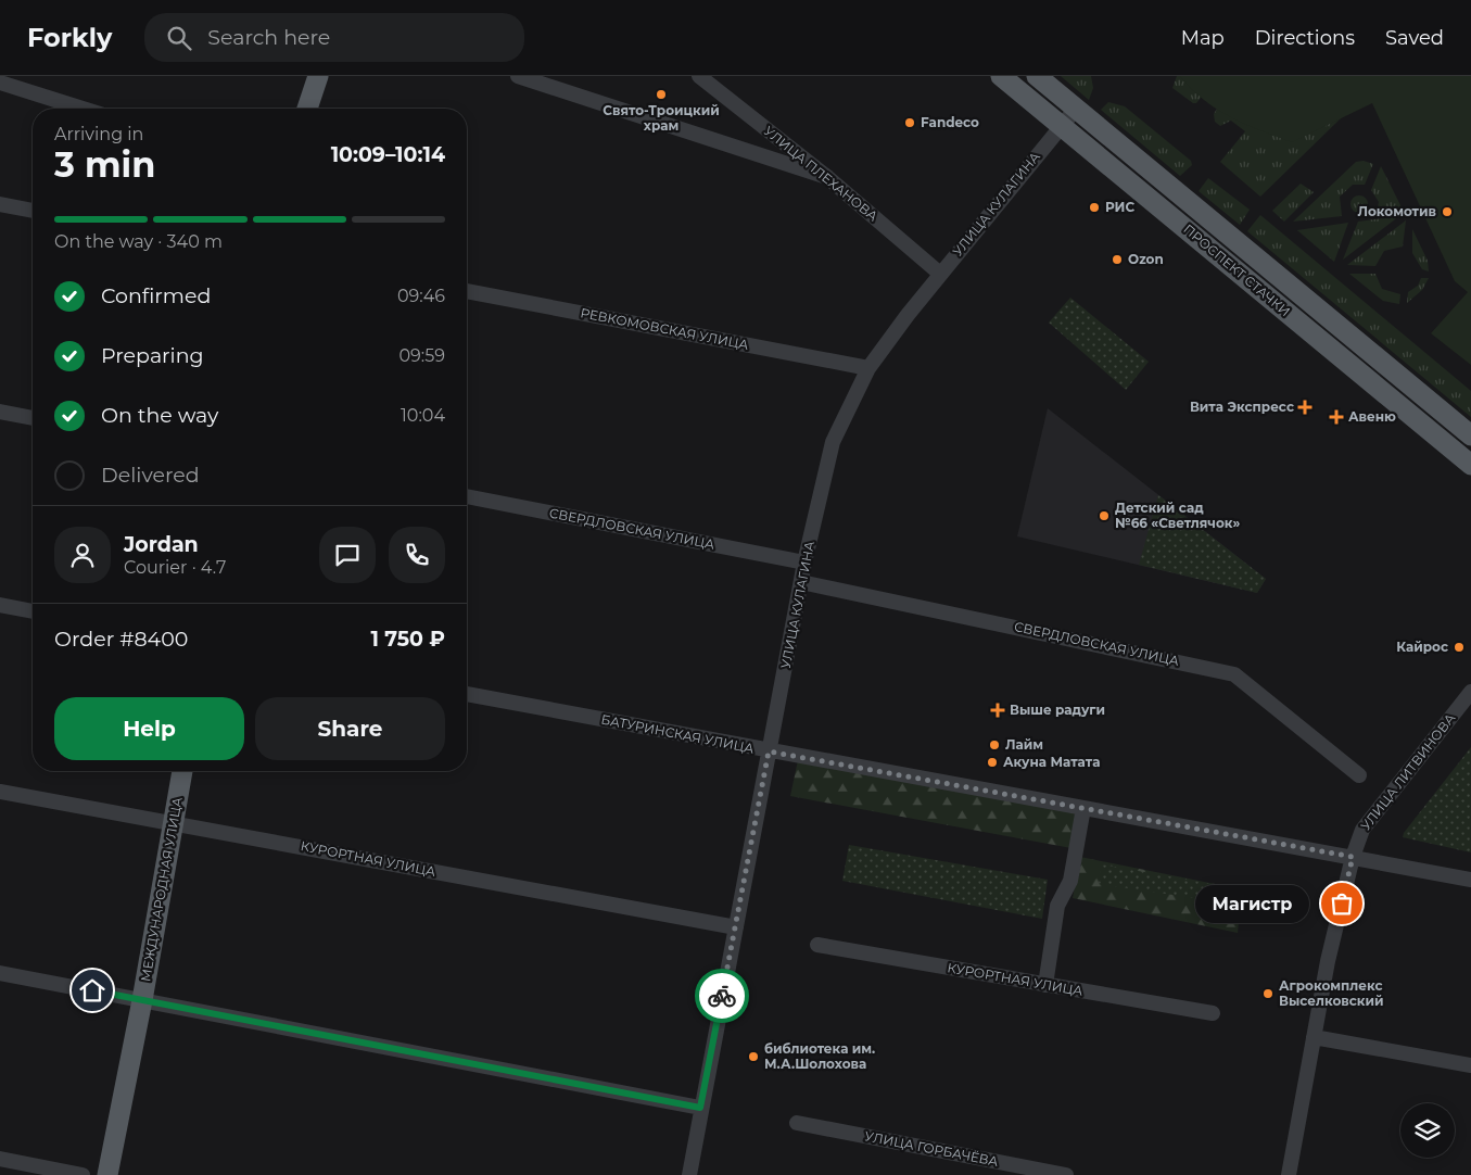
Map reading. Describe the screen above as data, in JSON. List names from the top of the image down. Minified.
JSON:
{"streets":{"main road":["ПРОСПЕКТ СТАЧКИ","МЕЖДУНАРОДНАЯ УЛИЦА"],"street":["УЛИЦА ПЛЕХАНОВА","УЛИЦА КУЛАГИНА","РЕВКОМОВСКАЯ УЛИЦА","СВЕРДЛОВСКАЯ УЛИЦА","БАТУРИНСКАЯ УЛИЦА","УЛИЦА ЛИТВИНОВА","КУРОРТНАЯ УЛИЦА","УЛИЦА ГОРБАЧЁВА"]},"crossings":[["УЛИЦА ПЛЕХАНОВА","УЛИЦА КУЛАГИНА"],["УЛИЦА КУЛАГИНА","ПРОСПЕКТ СТАЧКИ"],["УЛИЦА КУЛАГИНА","РЕВКОМОВСКАЯ УЛИЦА"],["УЛИЦА КУЛАГИНА","СВЕРДЛОВСКАЯ УЛИЦА"],["УЛИЦА КУЛАГИНА","БАТУРИНСКАЯ УЛИЦА"],["УЛИЦА КУЛАГИНА","КУРОРТНАЯ УЛИЦА"],["БАТУРИНСКАЯ УЛИЦА","УЛИЦА ЛИТВИНОВА"],["КУРОРТНАЯ УЛИЦА","МЕЖДУНАРОДНАЯ УЛИЦА"]],"places":{"other":["Свято-Троицкий храм","Fandeco","РИС","Локомотив","Ozon","Детский сад №66 «Светлячок»","Кайрос","Лайм","Акуна Матата","Магистр","Агрокомплекс Выселковский","библиотека им. М.А.Шолохова"],"health":["Вита Экспресс","Авеню","Выше радуги"]},"page":{"header":"Forkly","search":"Search here","nav":["Map","Directions","Saved"],"heading":["3 min","Arriving in","10:09–10:14"],"panel":["Jordan","Courier · 4.7","Order #8400","1 750 ₽"],"bar":"On the way · 340 m","list":[["Confirmed","09:46"],["Preparing","09:59"],["On the way","10:04"],"Delivered"],"buttons":["Help","Share"],"bubble":"Магистр"}}
